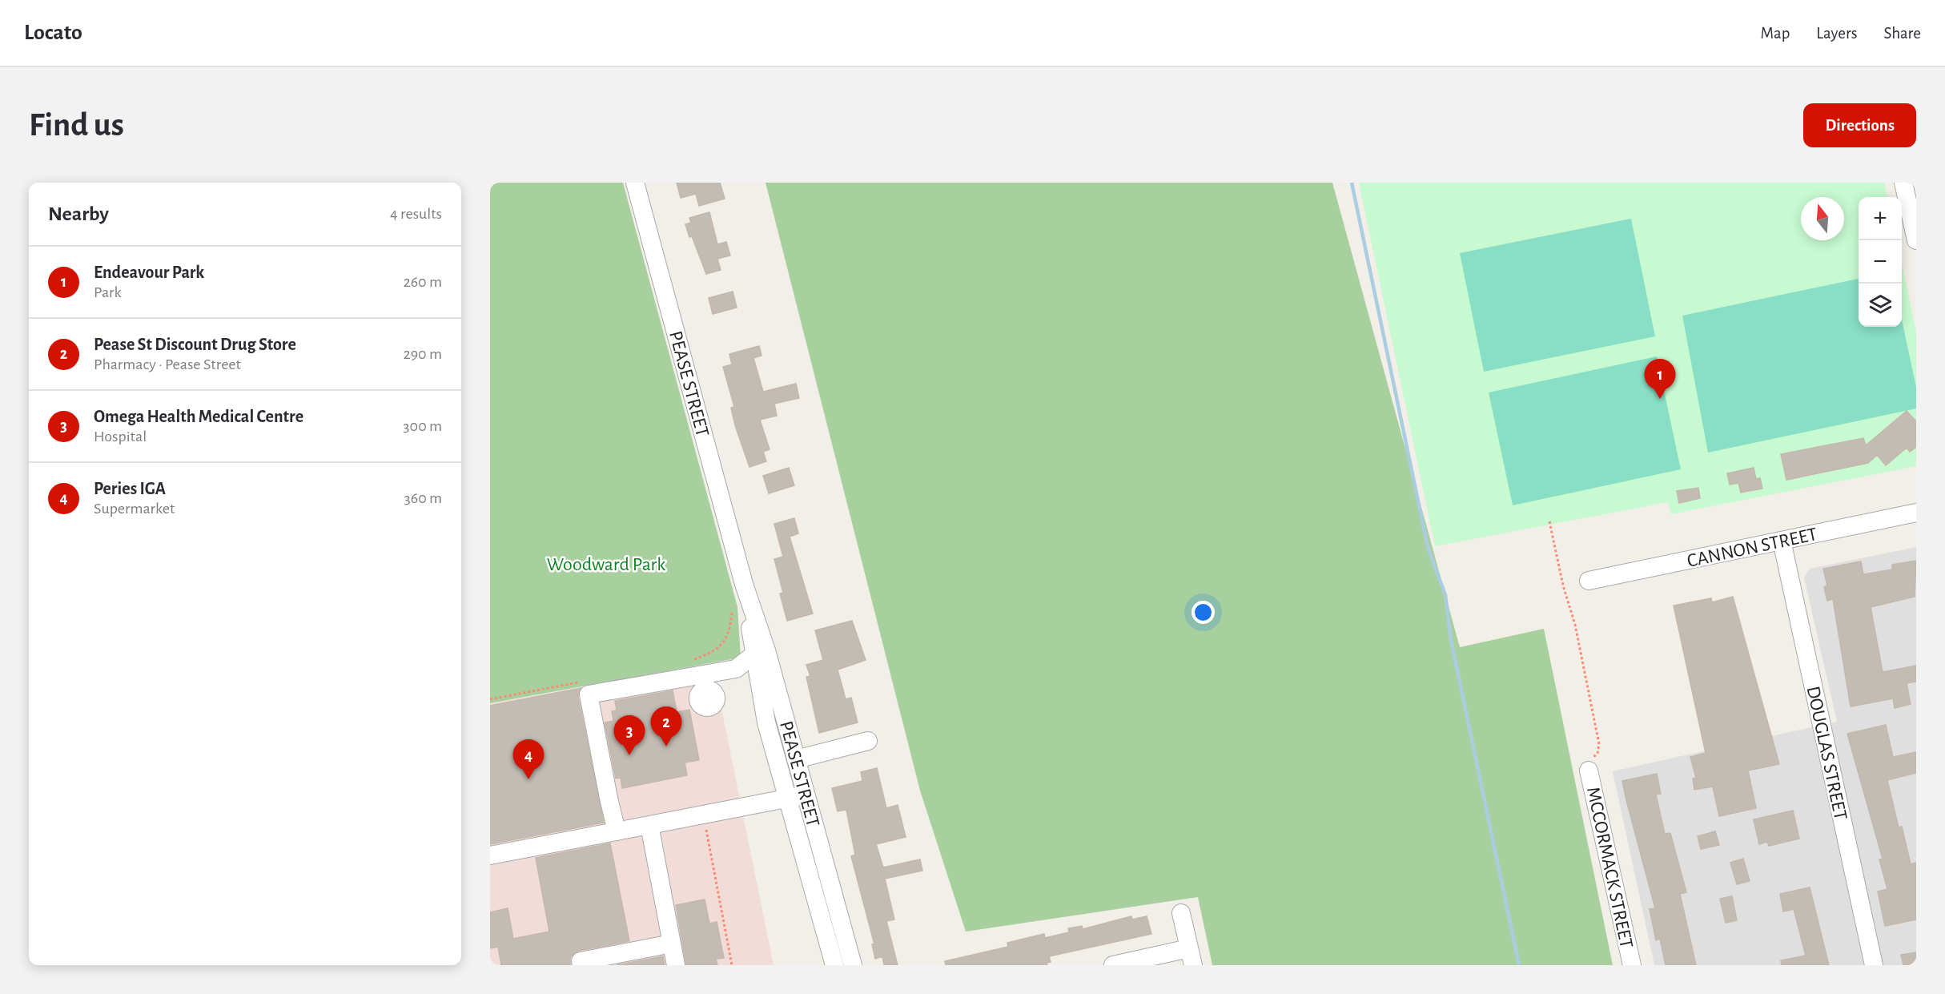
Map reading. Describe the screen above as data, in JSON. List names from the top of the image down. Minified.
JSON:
{"streets":{"street":["PEASE STREET","CANNON STREET","DOUGLAS STREET","MCCORMACK STREET"]},"crossings":[["CANNON STREET","DOUGLAS STREET"]],"parks":["Woodward Park"],"north":"top","page":{"header":"Locato","nav":["Map","Layers","Share"],"buttons":"Directions","title":"Find us","heading":["Nearby","4 results"],"map_buttons":["+","−"],"list":[{"mark":"1","name":"Endeavour Park","note":"Park","value":"260 m"},{"mark":"2","name":"Pease St Discount Drug Store","note":"Pharmacy · Pease Street","value":"290 m"},{"mark":"3","name":"Omega Health Medical Centre","note":"Hospital","value":"300 m"},{"mark":"4","name":"Peries IGA","note":"Supermarket","value":"360 m"}],"pins":["1","2","3","4"]}}
